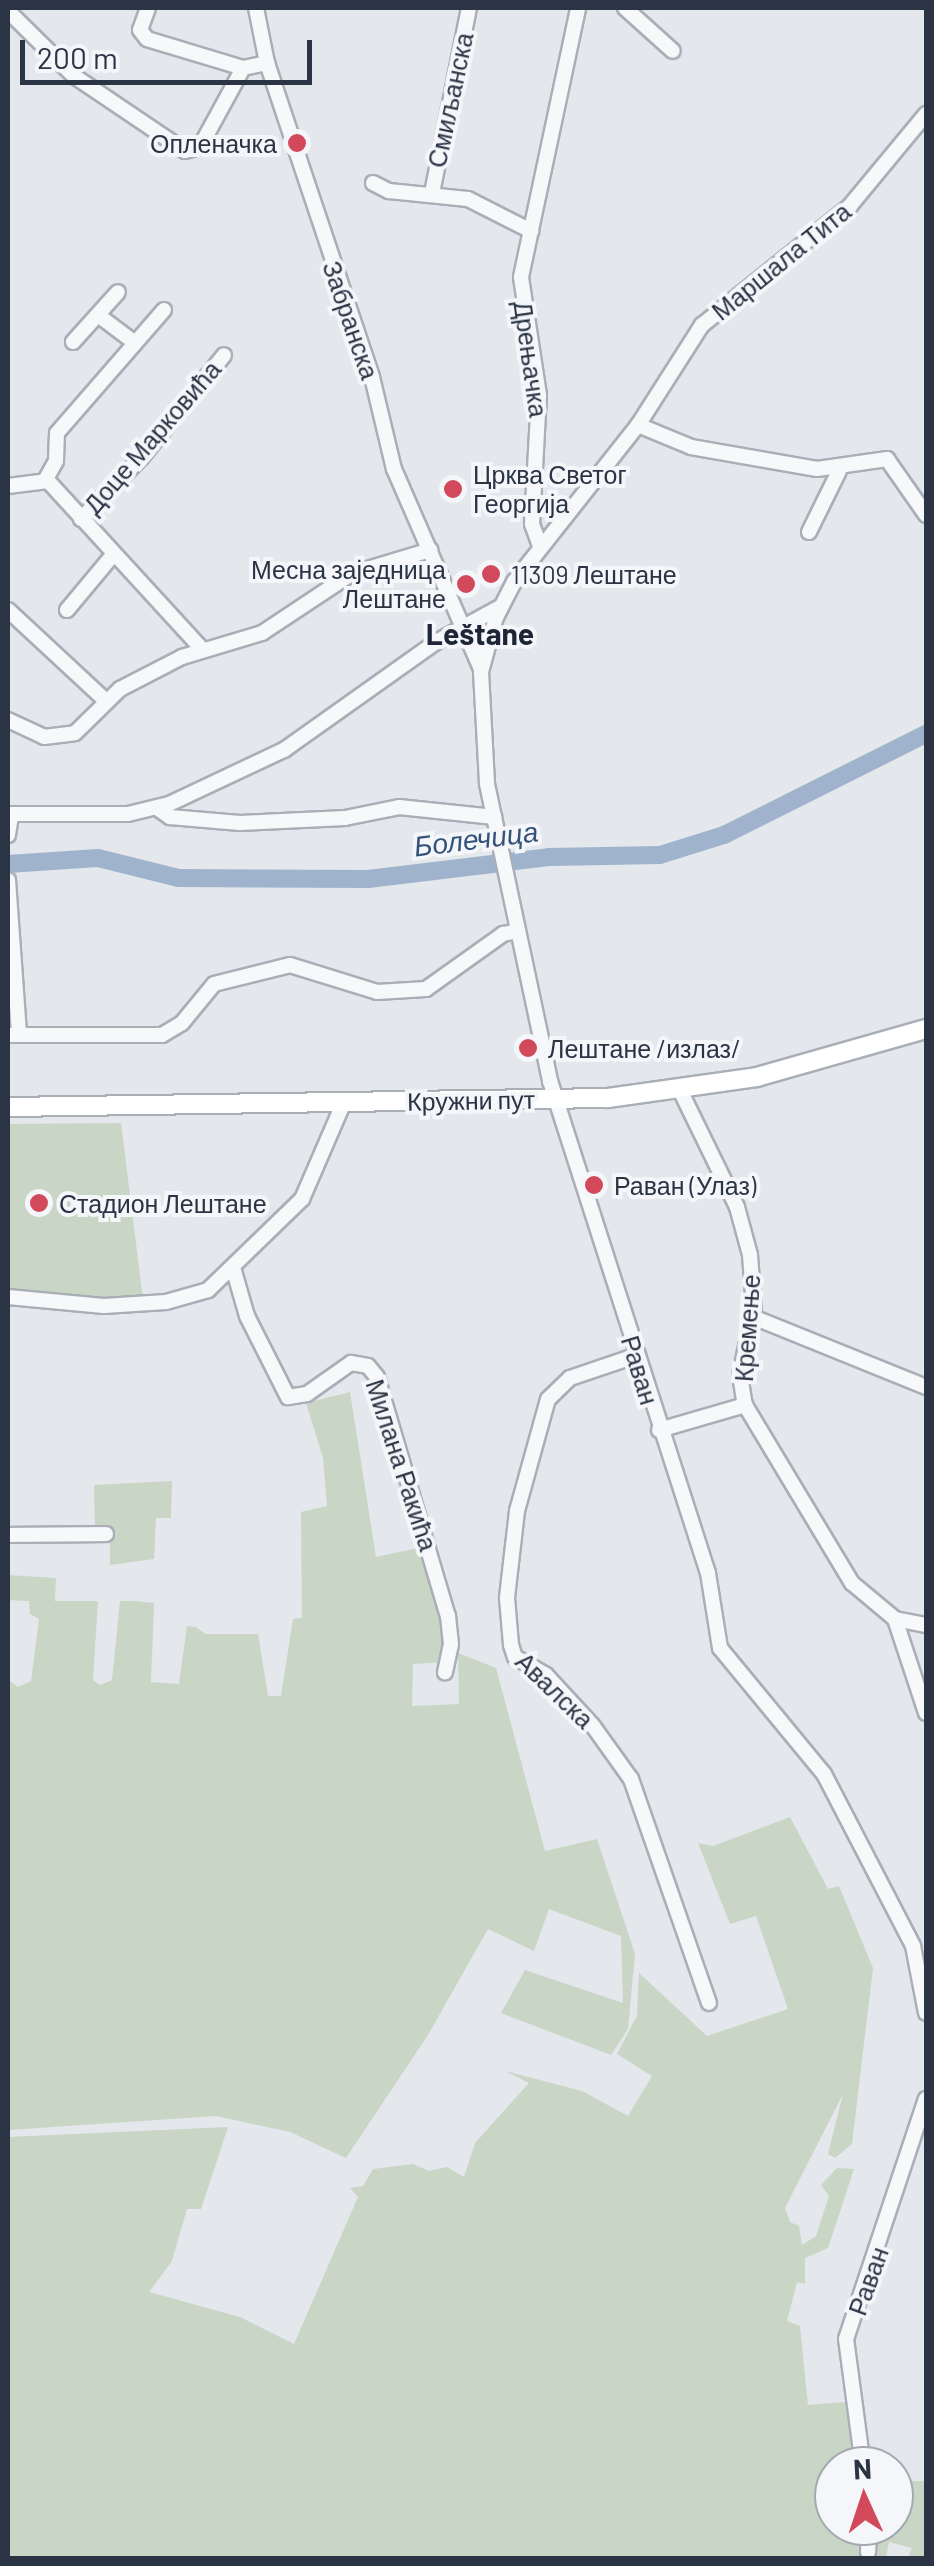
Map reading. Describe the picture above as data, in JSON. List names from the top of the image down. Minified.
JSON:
{"streets":{"main road":["Кружни пут"],"street":["Смиљанска","Маршала Тита","Забранска","Дрењачка","Доце Марковића","Кремење","Раван","Милана Ракића","Авалска"]},"crossings":[["Маршала Тита","Дрењачка"],["Маршала Тита","Раван"],["Забранска","Раван"],["Кружни пут","Кремење"],["Кружни пут","Раван"],["Раван","Авалска"]],"districts":["Leštane"],"water":["Болечица"],"places":["Опленачка","Црква Светог Георгија","11309 Лештане","Месна заједница Лештане","Лештане /излаз/","Раван (Улаз)","Стадион Лештане"],"scale_bar":"200 m","north":"top"}
